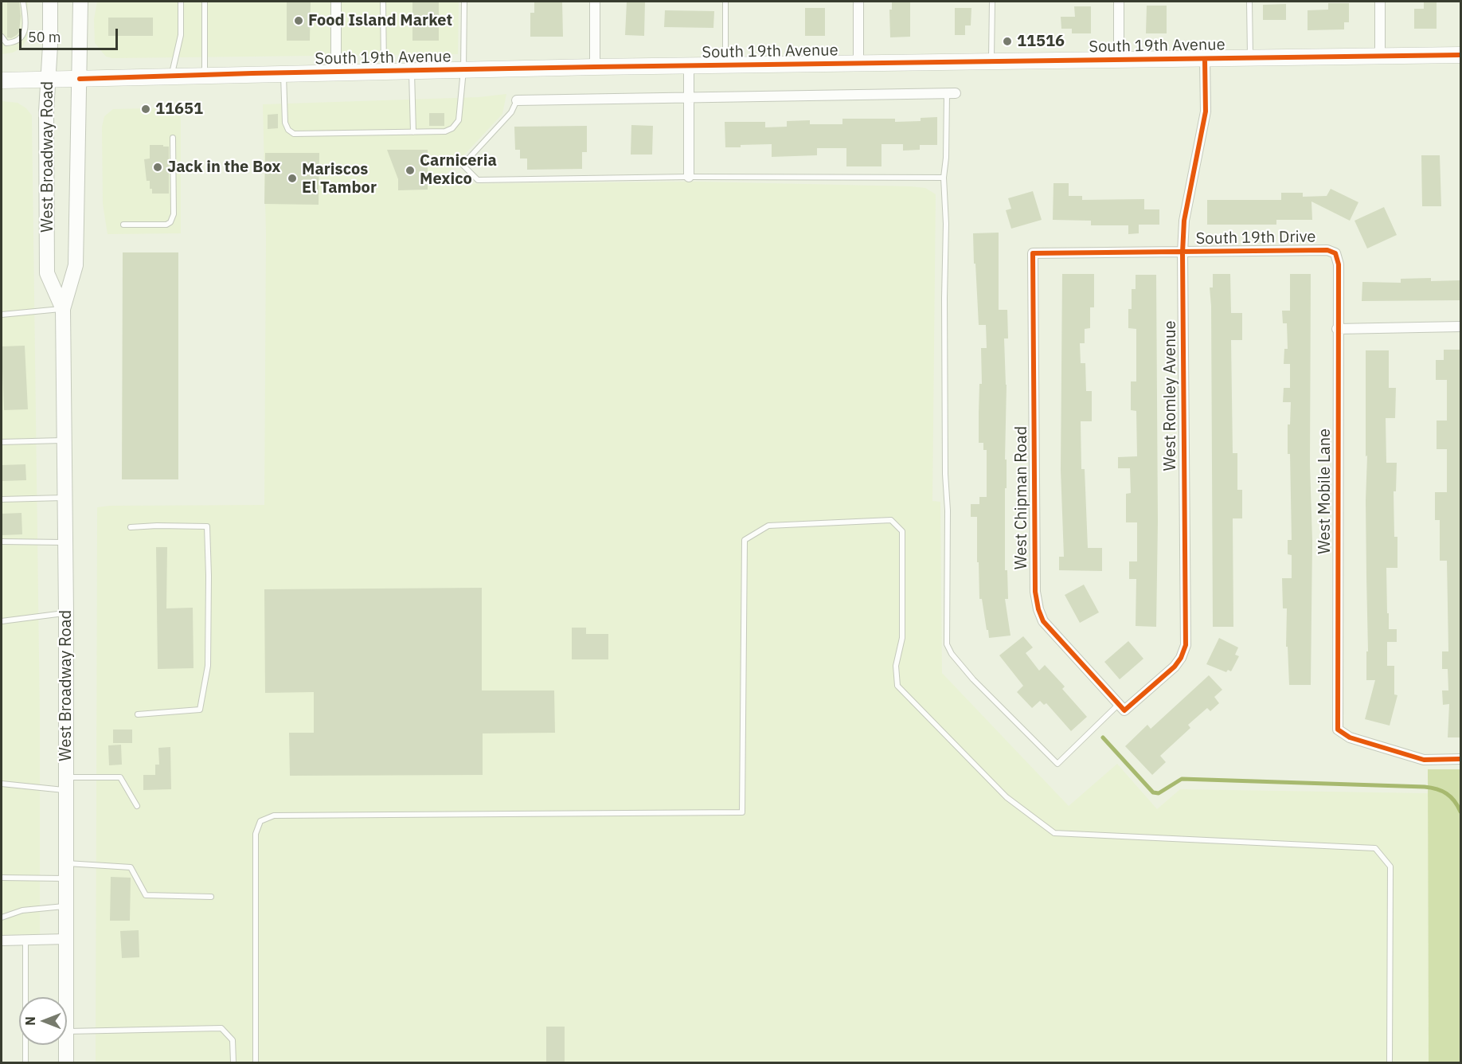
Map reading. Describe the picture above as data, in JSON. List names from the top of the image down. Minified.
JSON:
{"streets":{"main road":["South 19th Avenue","West Broadway Road"],"street":["South 19th Drive","West Romley Avenue","West Mobile Lane","West Chipman Road"]},"crossings":[["South 19th Avenue","West Broadway Road"],["South 19th Avenue","West Romley Avenue"],["South 19th Drive","West Romley Avenue"],["South 19th Drive","West Mobile Lane"],["South 19th Drive","West Chipman Road"],["West Romley Avenue","West Chipman Road"]],"places":["Food Island Market","11516","11651","Jack in the Box","Carniceria Mexico","Mariscos El Tambor"],"scale_bar":"50 m","north":"left"}
